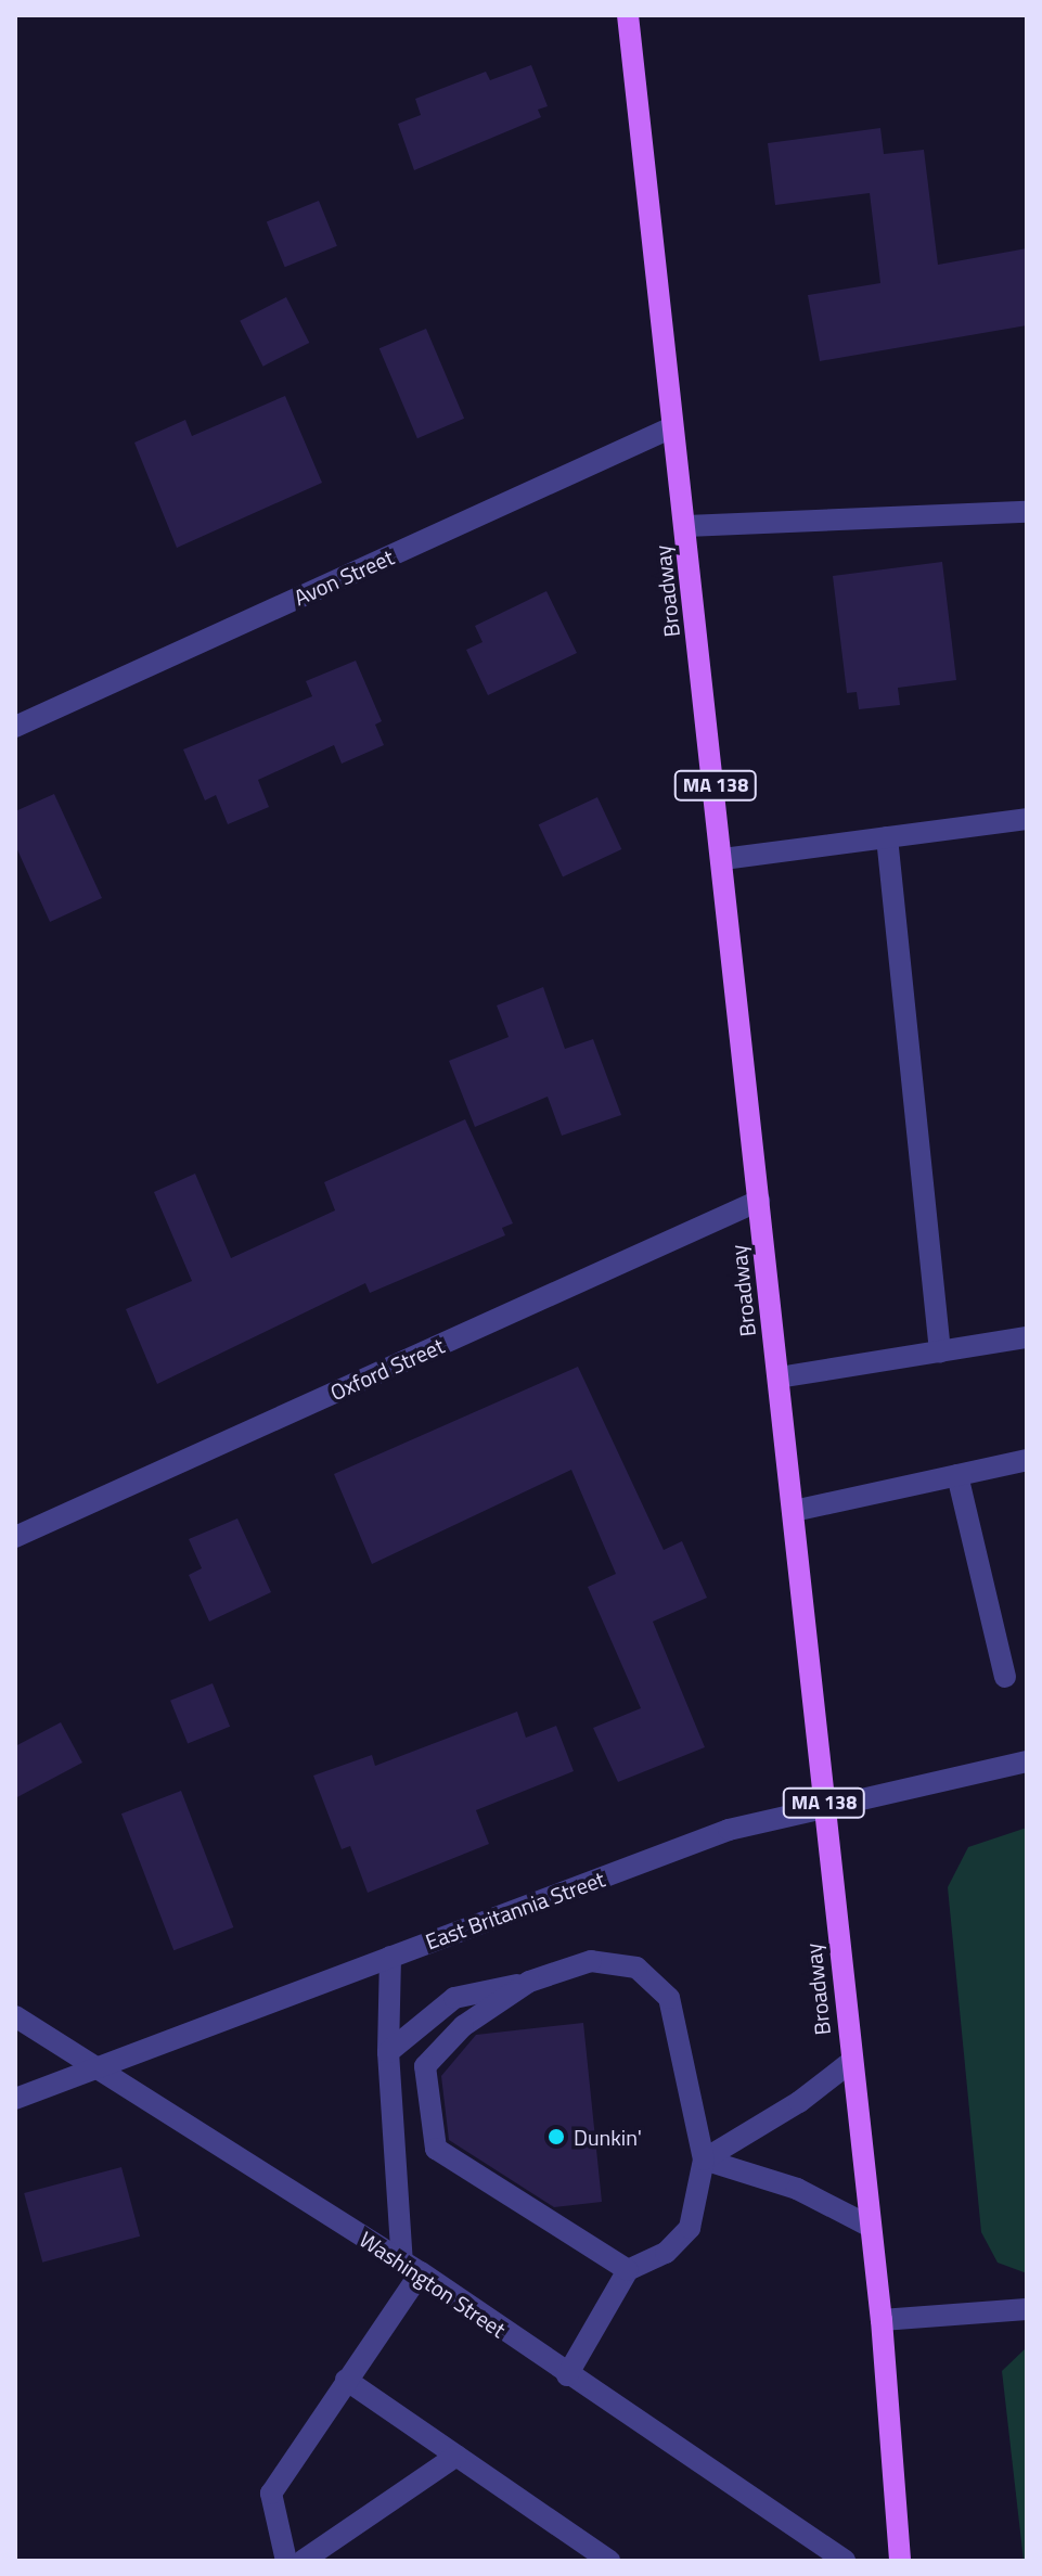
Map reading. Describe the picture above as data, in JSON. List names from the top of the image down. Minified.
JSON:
{"streets":{"main road":["Broadway","MA 138"],"street":["Avon Street","Oxford Street","East Britannia Street","Washington Street"]},"crossings":[["Avon Street","Broadway"],["Broadway","Oxford Street"],["Broadway","East Britannia Street"],["East Britannia Street","Washington Street"]],"places":["Dunkin'"]}
